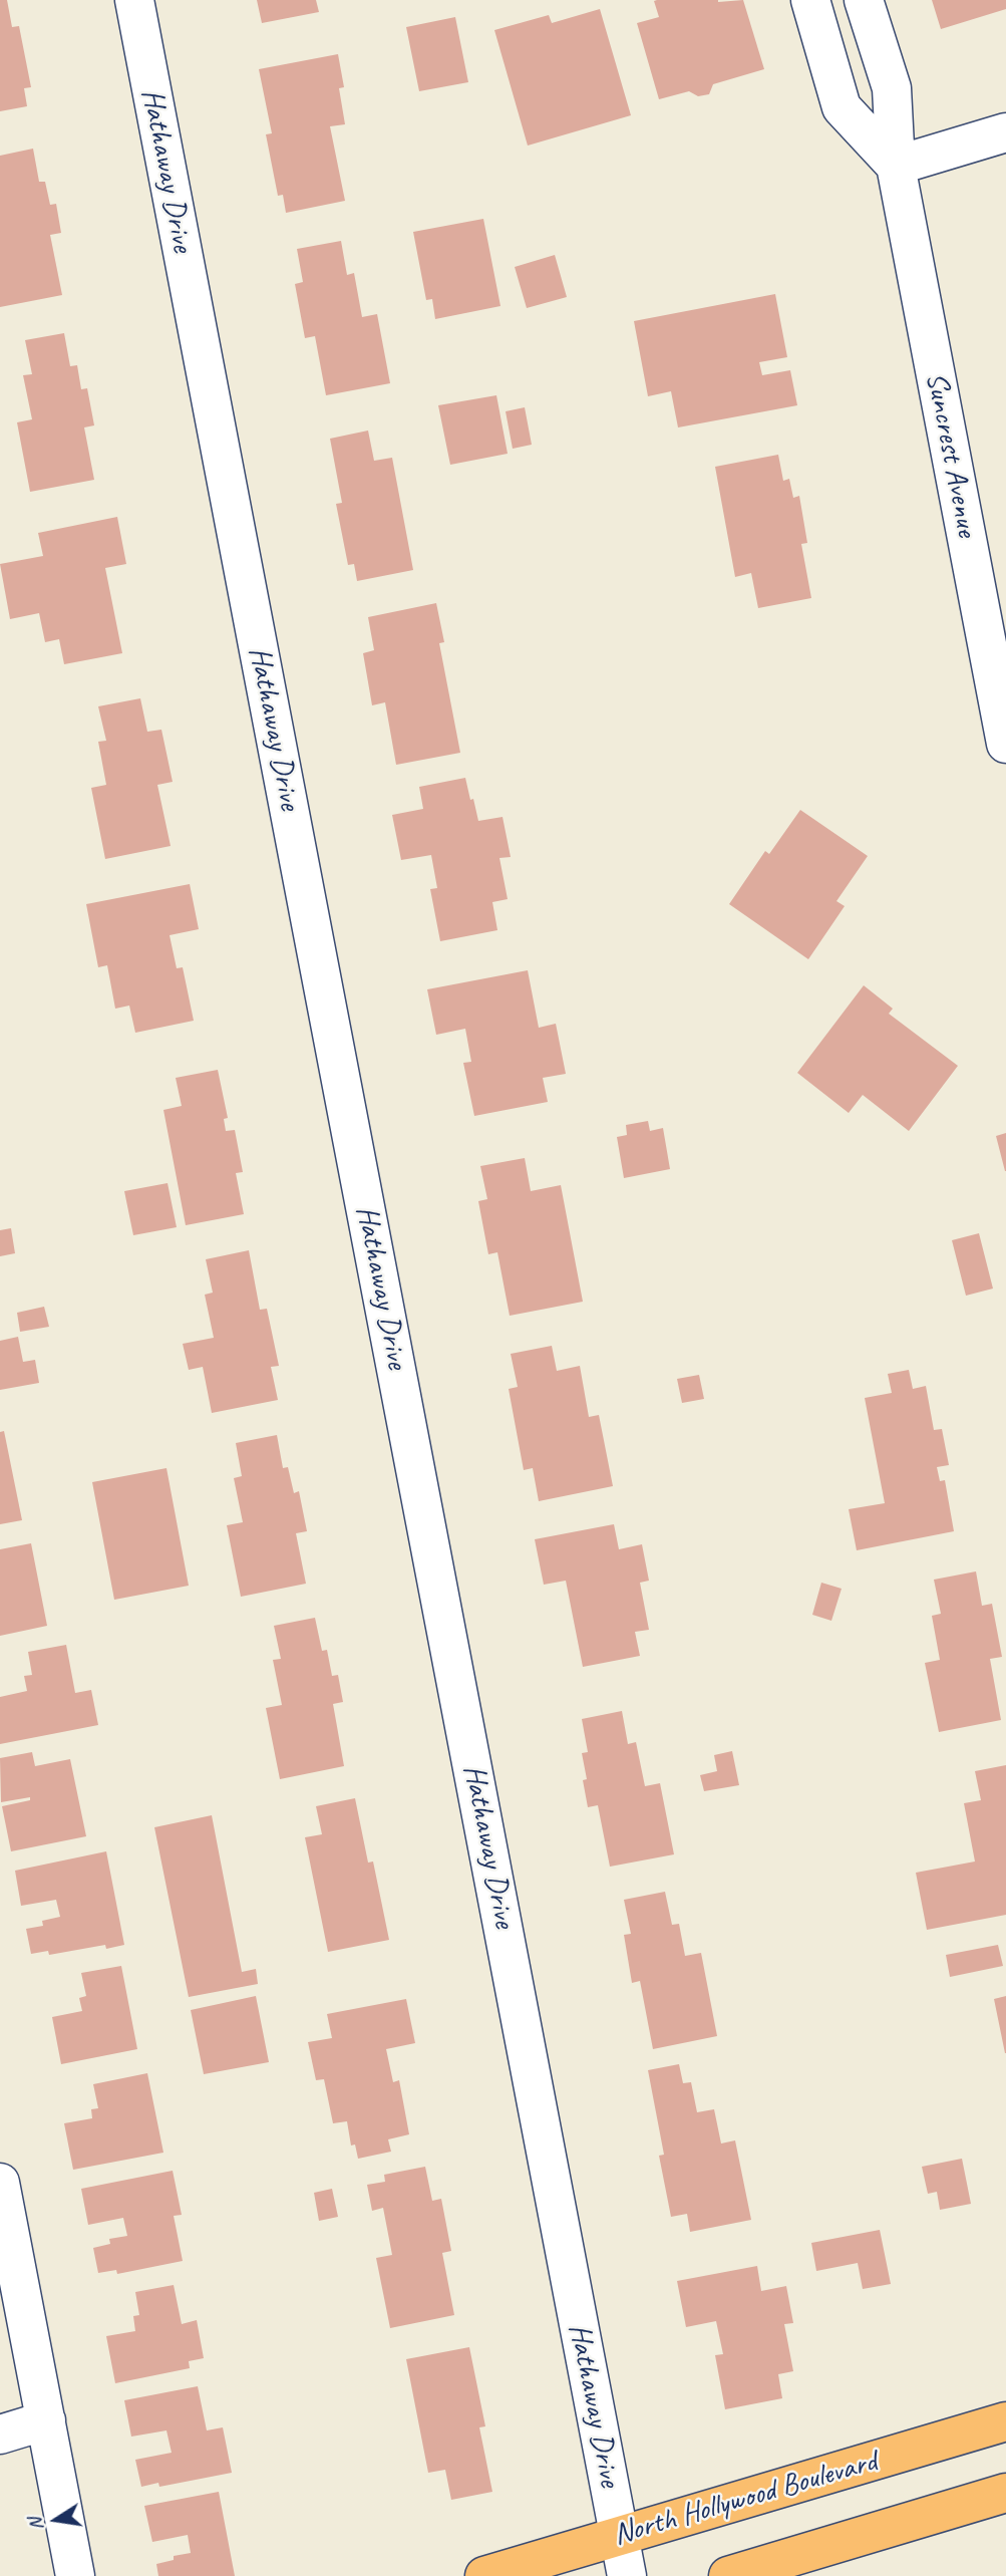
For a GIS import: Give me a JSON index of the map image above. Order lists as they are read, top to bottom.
{
  "streets": {
    "main road": ["North Hollywood Boulevard"],
    "street": ["Hathaway Drive", "Suncrest Avenue"]
  },
  "crossings": [
    ["Hathaway Drive", "North Hollywood Boulevard"]
  ],
  "north": "left"
}
